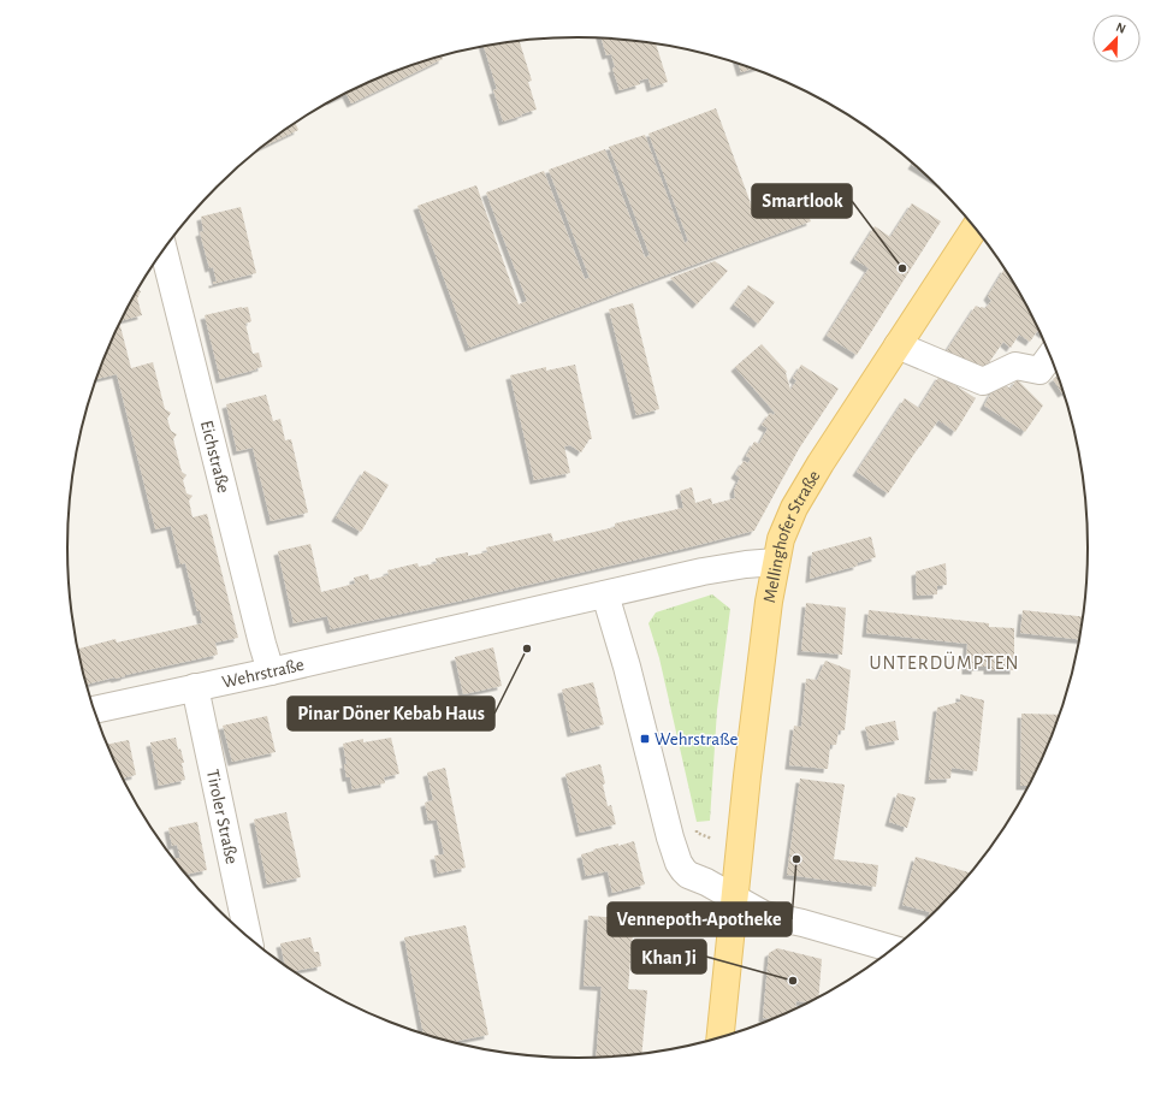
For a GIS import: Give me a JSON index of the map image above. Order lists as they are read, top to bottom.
{
  "streets": {
    "main road": ["Mellinghofer Straße"],
    "street": ["Eichstraße", "Wehrstraße", "Tiroler Straße"]
  },
  "crossings": [
    ["Eichstraße", "Wehrstraße"],
    ["Mellinghofer Straße", "Wehrstraße"],
    ["Wehrstraße", "Tiroler Straße"]
  ],
  "districts": ["UNTERDÜMPTEN"],
  "places": {
    "other": [
      "Smartlook",
      "Pinar Döner Kebab Haus",
      "Vennepoth-Apotheke",
      "Khan Ji"
    ],
    "transit": ["Wehrstraße"]
  },
  "north": "top right"
}
